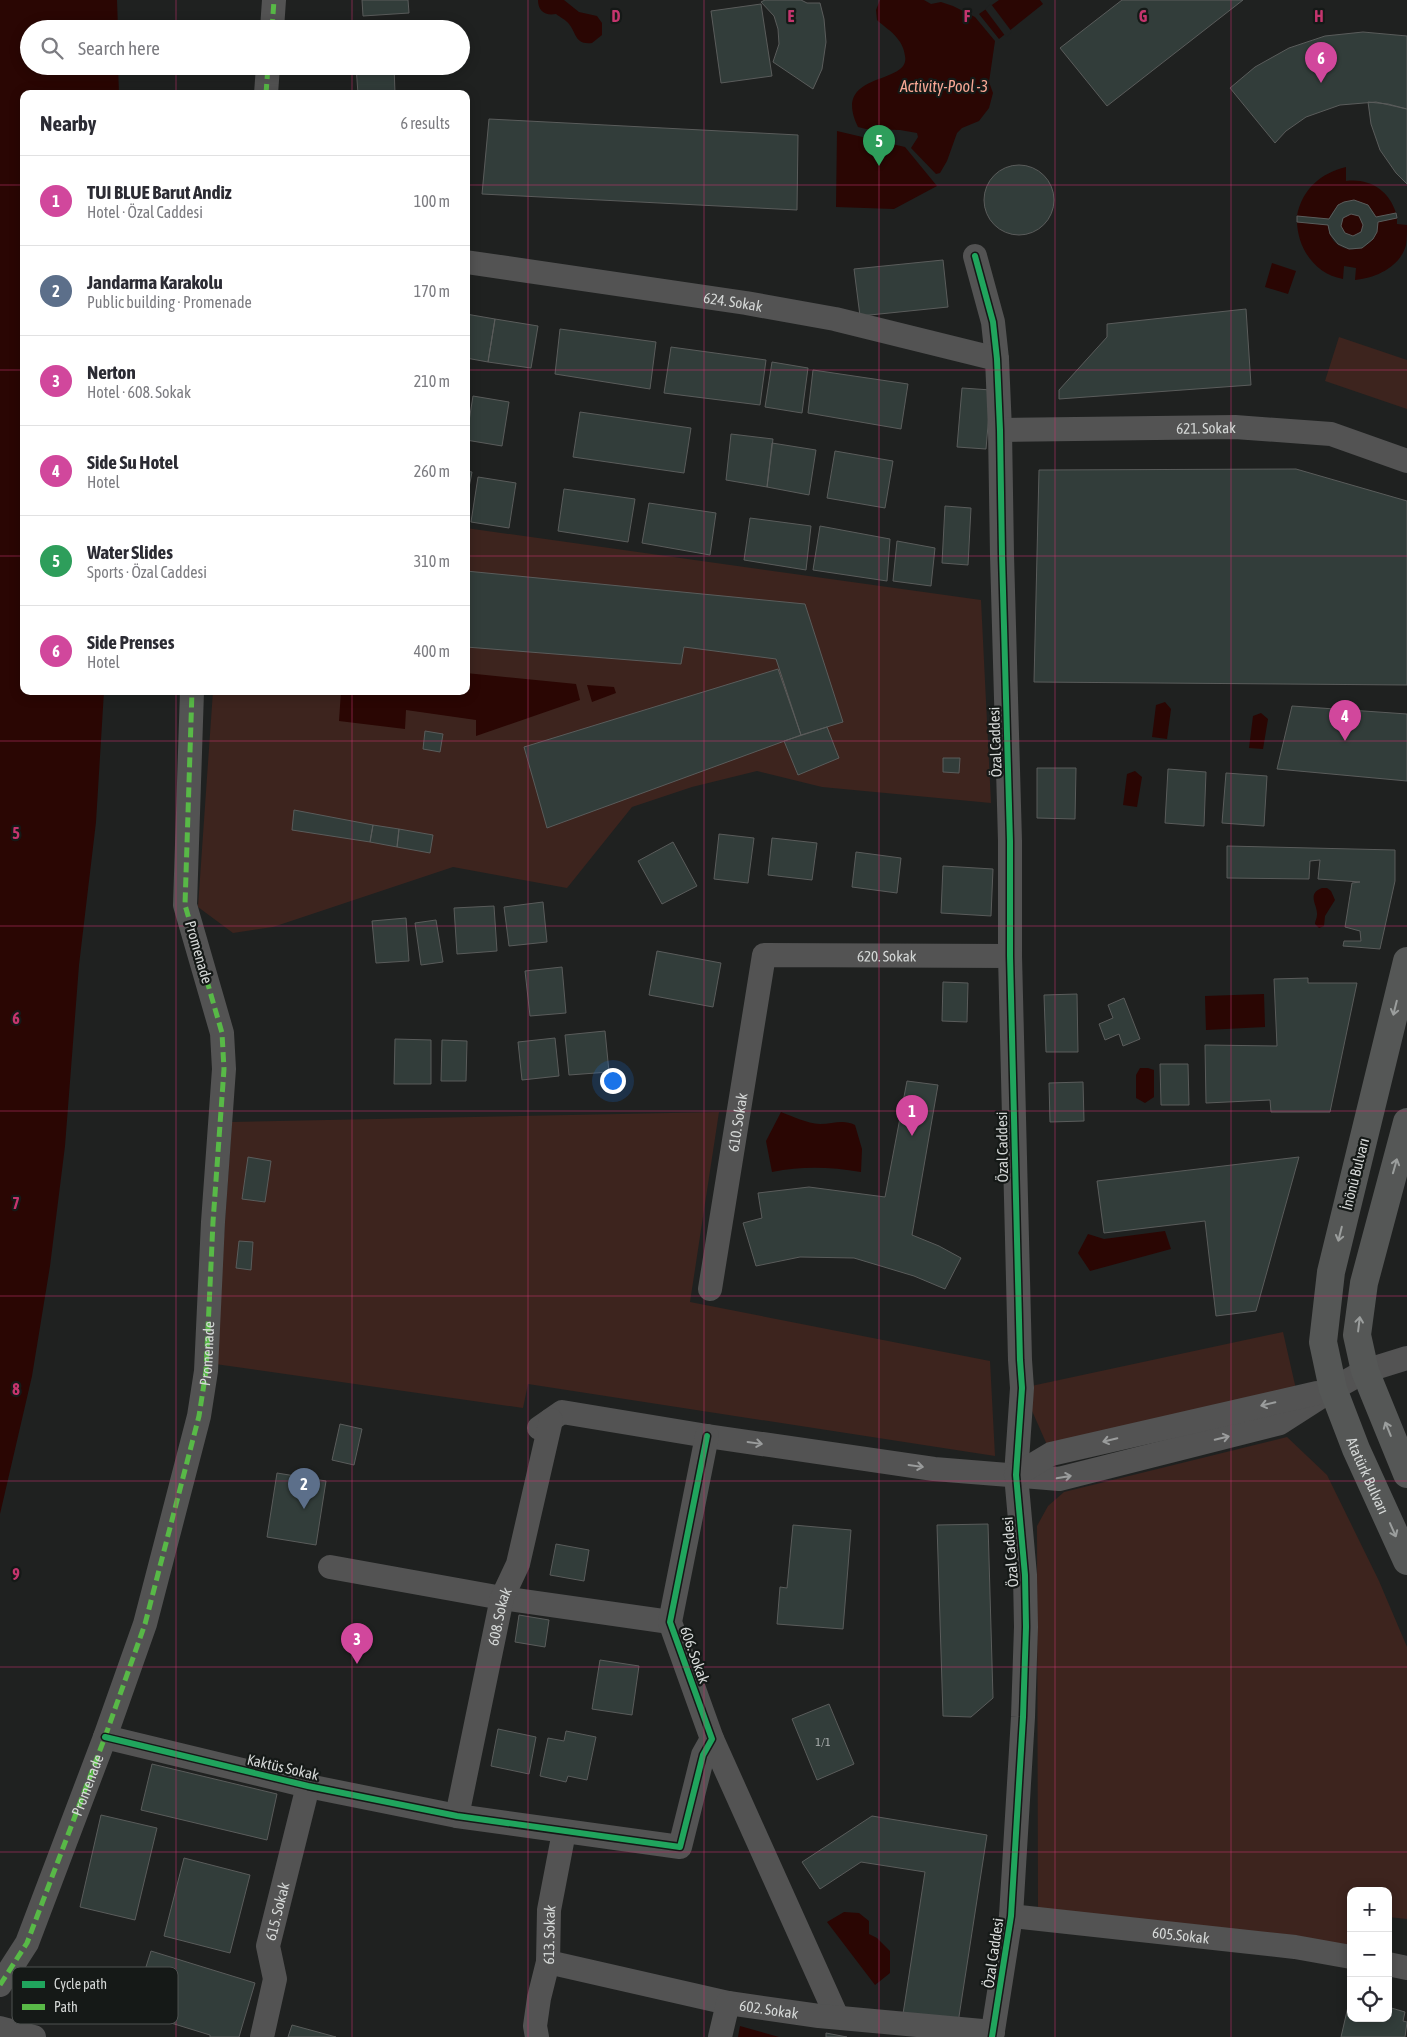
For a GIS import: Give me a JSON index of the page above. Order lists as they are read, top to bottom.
{
  "streets": {
    "main road": ["İnönü Bulvarı", "Atatürk Bulvarı"],
    "street": [
      "624. Sokak",
      "621. Sokak",
      "Özal Caddesi",
      "Promenade",
      "620. Sokak",
      "610. Sokak",
      "608. Sokak",
      "606. Sokak",
      "Kaktüs Sokak",
      "615. Sokak",
      "613. Sokak",
      "605.Sokak",
      "602. Sokak"
    ]
  },
  "crossings": [
    ["624. Sokak", "Özal Caddesi"],
    ["621. Sokak", "Özal Caddesi"],
    ["Özal Caddesi", "620. Sokak"],
    ["Özal Caddesi", "605.Sokak"],
    ["Özal Caddesi", "602. Sokak"],
    ["Promenade", "Kaktüs Sokak"],
    ["620. Sokak", "610. Sokak"],
    ["İnönü Bulvarı", "Atatürk Bulvarı"],
    ["608. Sokak", "606. Sokak"],
    ["608. Sokak", "Kaktüs Sokak"],
    ["606. Sokak", "Kaktüs Sokak"],
    ["606. Sokak", "602. Sokak"],
    ["Kaktüs Sokak", "615. Sokak"],
    ["Kaktüs Sokak", "613. Sokak"],
    ["613. Sokak", "602. Sokak"]
  ],
  "water": ["Activity-Pool -3"],
  "house_numbers": ["1/1"],
  "legend": ["Cycle path", "Path"],
  "page": {
    "search": "Search here",
    "pins": [
      "6",
      "5",
      "4",
      "1",
      "2",
      "3"
    ],
    "heading": ["Nearby", "6 results"],
    "list": [
      {
        "mark": "1",
        "name": "TUI BLUE Barut Andiz",
        "note": "Hotel · Özal Caddesi",
        "value": "100 m"
      },
      {
        "mark": "2",
        "name": "Jandarma Karakolu",
        "note": "Public building · Promenade",
        "value": "170 m"
      },
      {
        "mark": "3",
        "name": "Nerton",
        "note": "Hotel · 608. Sokak",
        "value": "210 m"
      },
      {
        "mark": "4",
        "name": "Side Su Hotel",
        "note": "Hotel",
        "value": "260 m"
      },
      {
        "mark": "5",
        "name": "Water Slides",
        "note": "Sports · Özal Caddesi",
        "value": "310 m"
      },
      {
        "mark": "6",
        "name": "Side Prenses",
        "note": "Hotel",
        "value": "400 m"
      }
    ],
    "map_buttons": ["+", "−"]
  },
  "grid": {
    "columns": [
      "D",
      "E",
      "F",
      "G",
      "H"
    ],
    "rows": [
      "5",
      "6",
      "7",
      "8",
      "9"
    ]
  }
}
